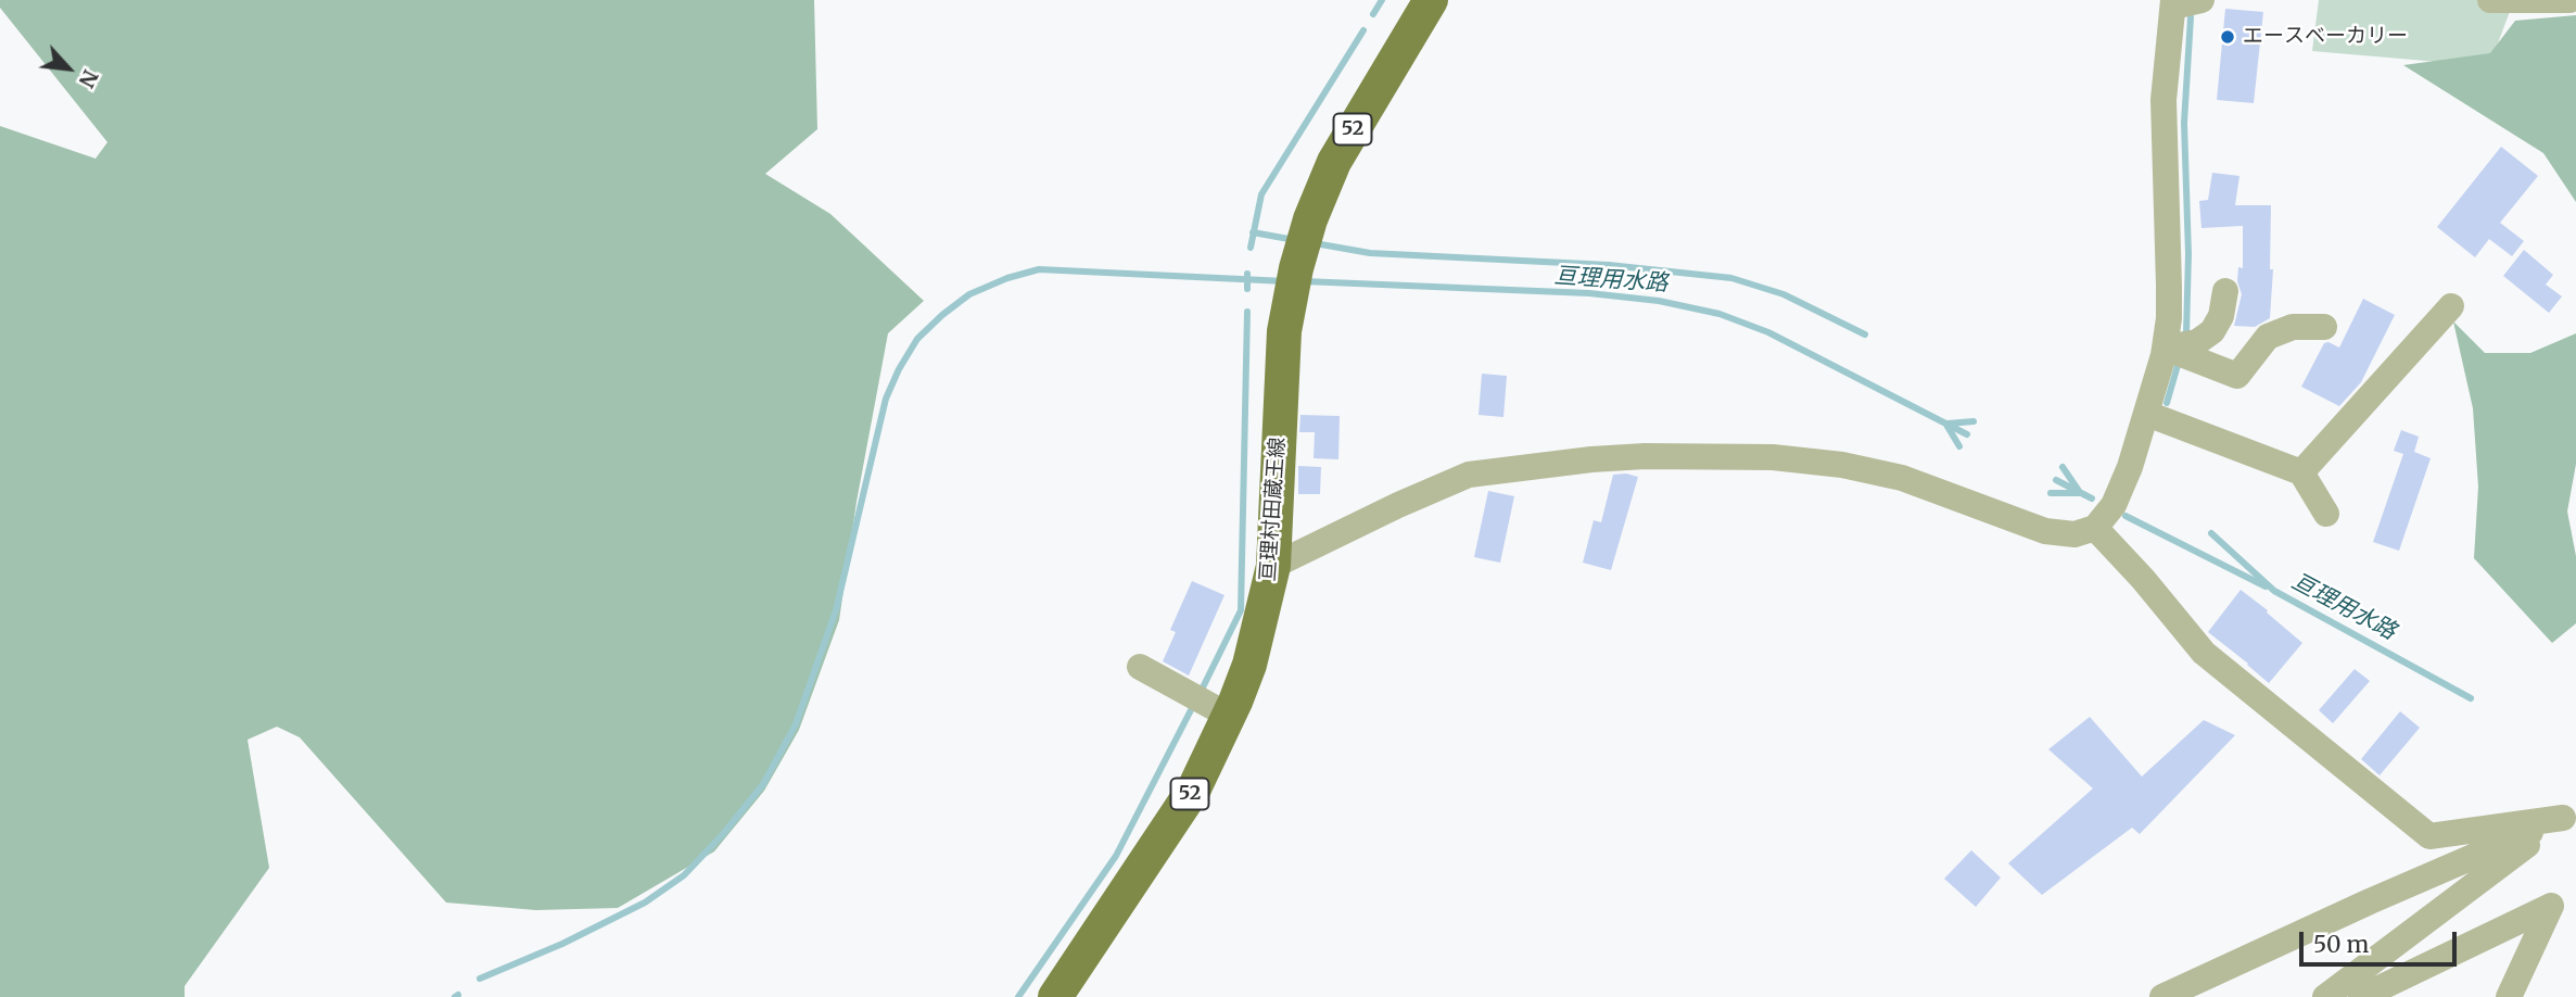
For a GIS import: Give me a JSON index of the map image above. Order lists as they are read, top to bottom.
{
  "streets": {
    "main road": ["52", "亘理村田蔵王線"]
  },
  "water": ["亘理用水路"],
  "places": ["エースベーカリー"],
  "scale_bar": "50 m",
  "north": "bottom right"
}
